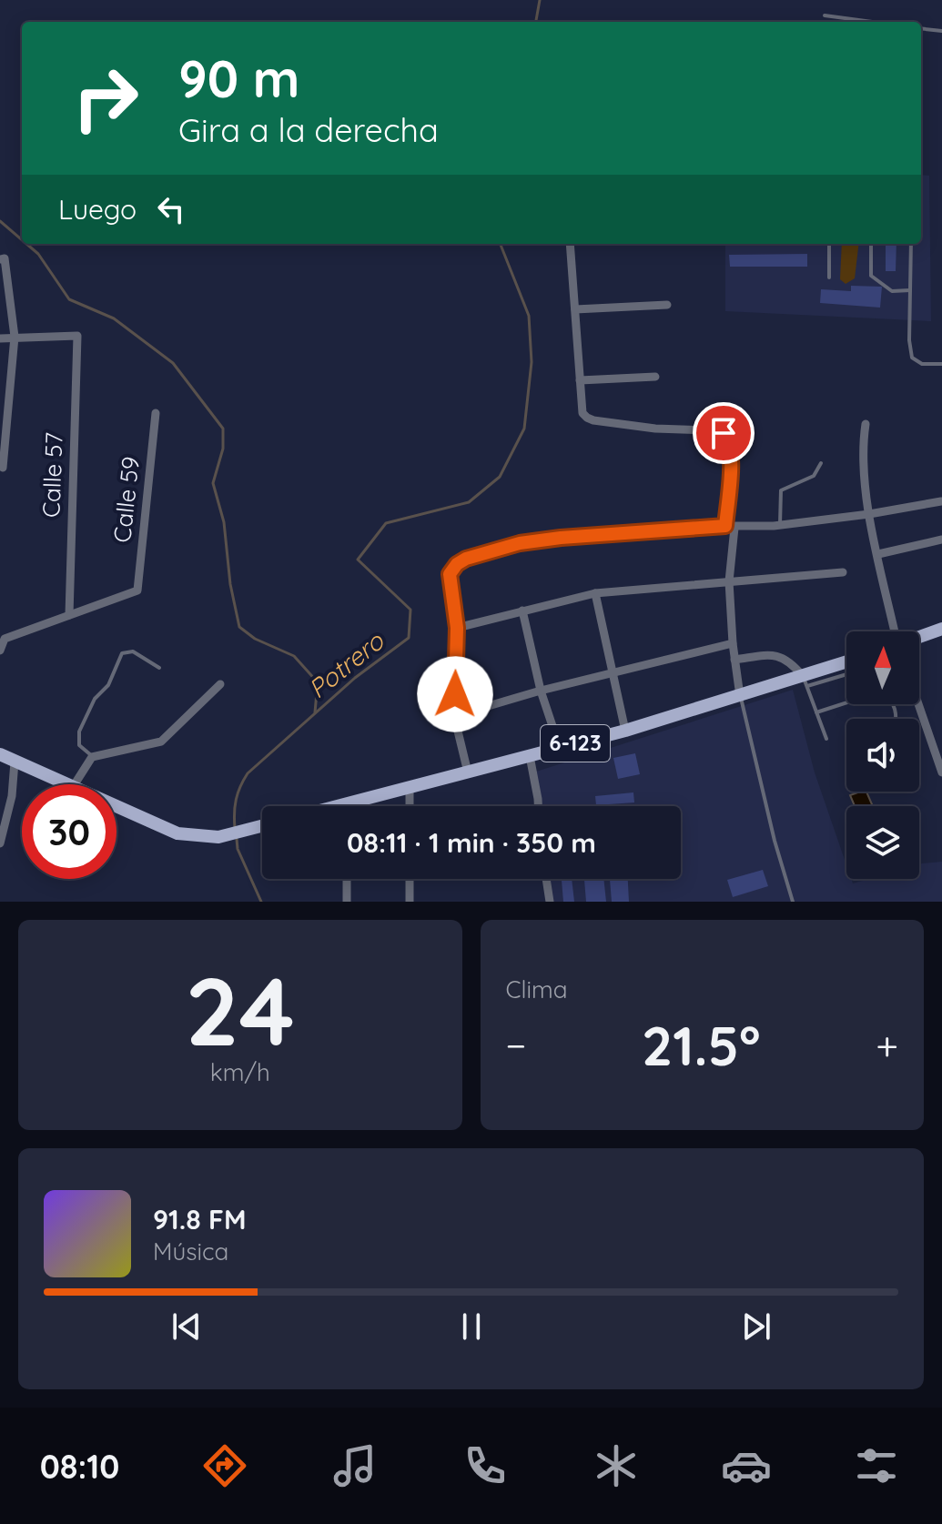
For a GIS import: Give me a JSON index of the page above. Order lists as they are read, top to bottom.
{
  "streets": {
    "main road": ["6-123"],
    "street": ["Calle 57", "Calle 59"]
  },
  "crossings": [
    ["Calle 57", "Calle 59"]
  ],
  "water": ["Potrero"],
  "north": "top",
  "page": {
    "turn": ["90 m", "Gira a la derecha"],
    "then": "Luego",
    "limit": "30",
    "trip": "08:11 · 1 min · 350 m",
    "tile": [
      ["24", "km/h"],
      "Clima"
    ],
    "heat": ["−", "21.5°", "+"],
    "song": ["91.8 FM", "Música"],
    "tabs": "08:10"
  }
}
